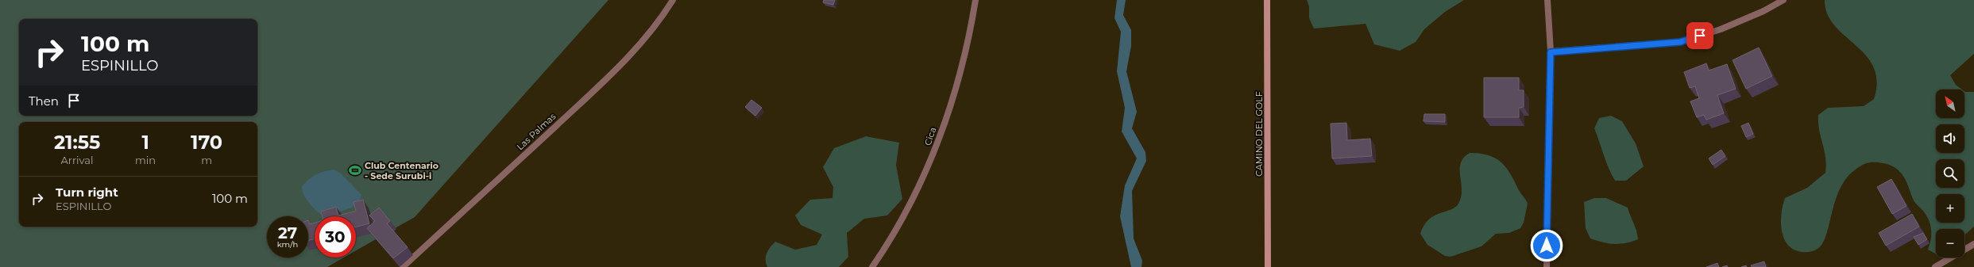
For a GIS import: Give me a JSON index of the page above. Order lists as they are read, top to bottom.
{
  "streets": {
    "street": ["Las Palmas", "CAMINO DEL GOLF", "Cica"]
  },
  "places": {
    "sports": ["Club Centenario - Sede Surubi-i"]
  },
  "north": "top left",
  "page": {
    "turn": ["100 m", "ESPINILLO"],
    "then": "Then",
    "map_buttons": ["+", "−"],
    "eta": [
      "21:55",
      "Arrival",
      "1",
      "min",
      "170",
      "m"
    ],
    "list": [
      {
        "name": "Turn right",
        "note": "ESPINILLO",
        "value": "100 m"
      }
    ],
    "speed": "27 km/h",
    "limit": "30"
  }
}
